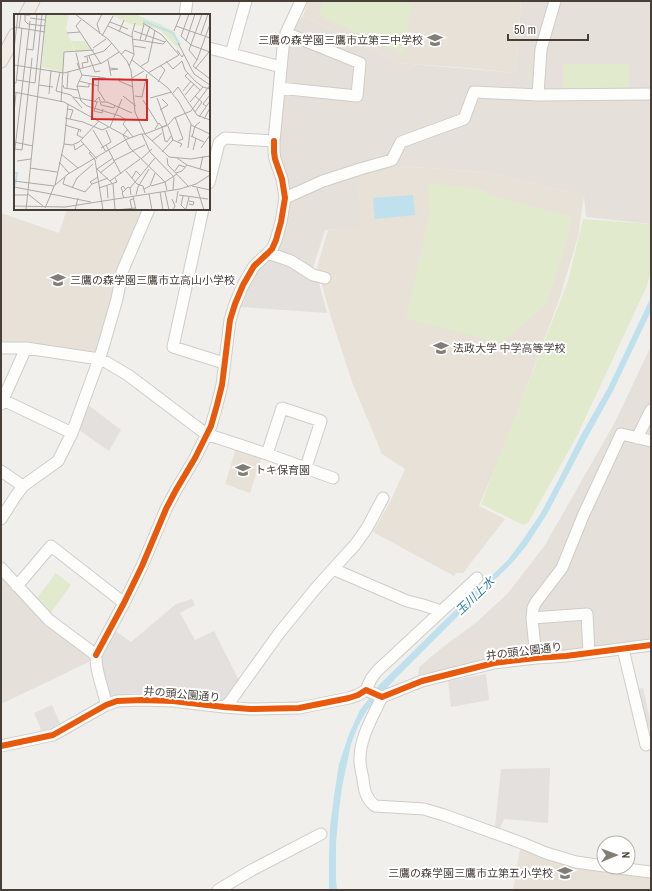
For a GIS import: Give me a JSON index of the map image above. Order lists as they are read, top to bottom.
{
  "streets": {
    "street": ["井の頭公園通り"]
  },
  "water": ["玉川上水"],
  "places": {
    "school or university": [
      "三鷹の森学園三鷹市立第三中学校",
      "三鷹の森学園三鷹市立高山小学校",
      "法政大学 中学高等学校",
      "トキ保育園",
      "三鷹の森学園三鷹市立第五小学校"
    ]
  },
  "scale_bar": "50 m",
  "north": "right"
}
